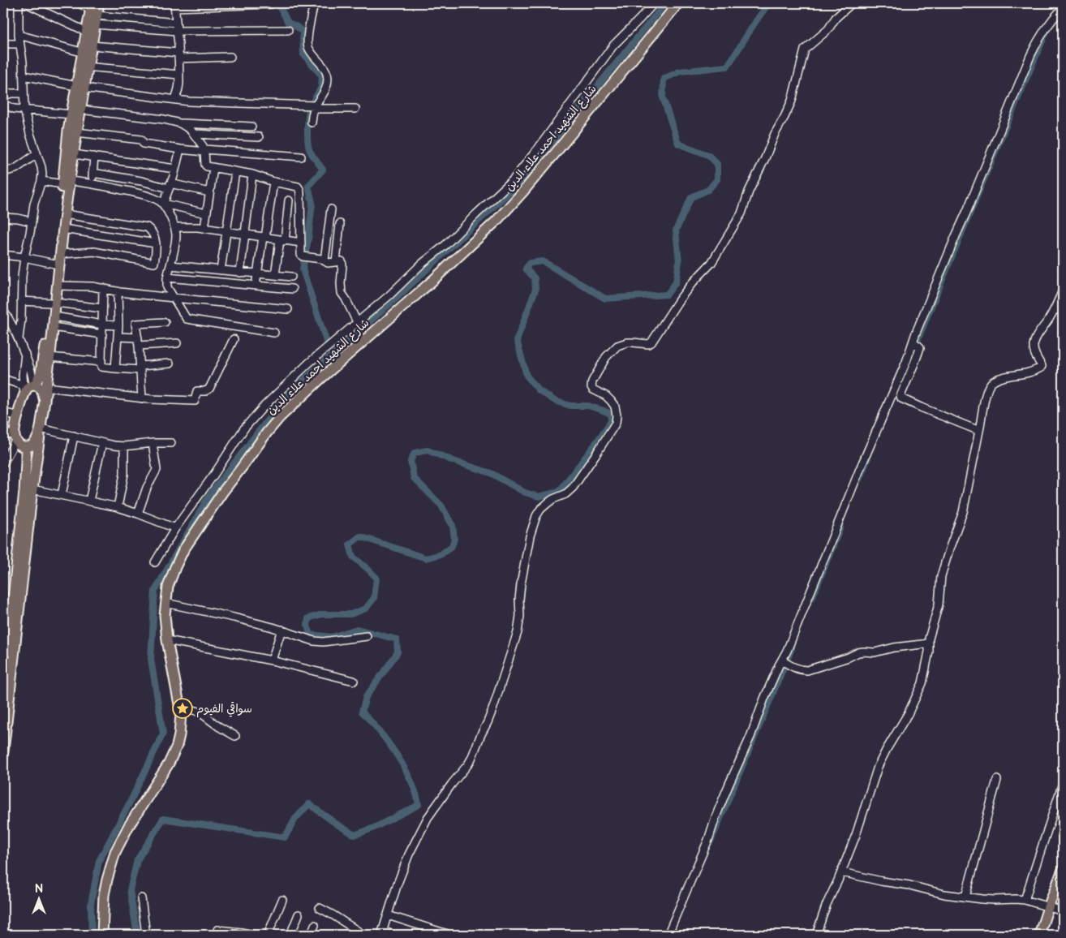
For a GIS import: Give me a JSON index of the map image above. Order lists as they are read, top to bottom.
{
  "streets": {
    "main road": ["شارع الشهيد احمد علاء الدين"]
  },
  "places": {
    "place": ["سواقي الفيوم"]
  },
  "north": "top"
}
